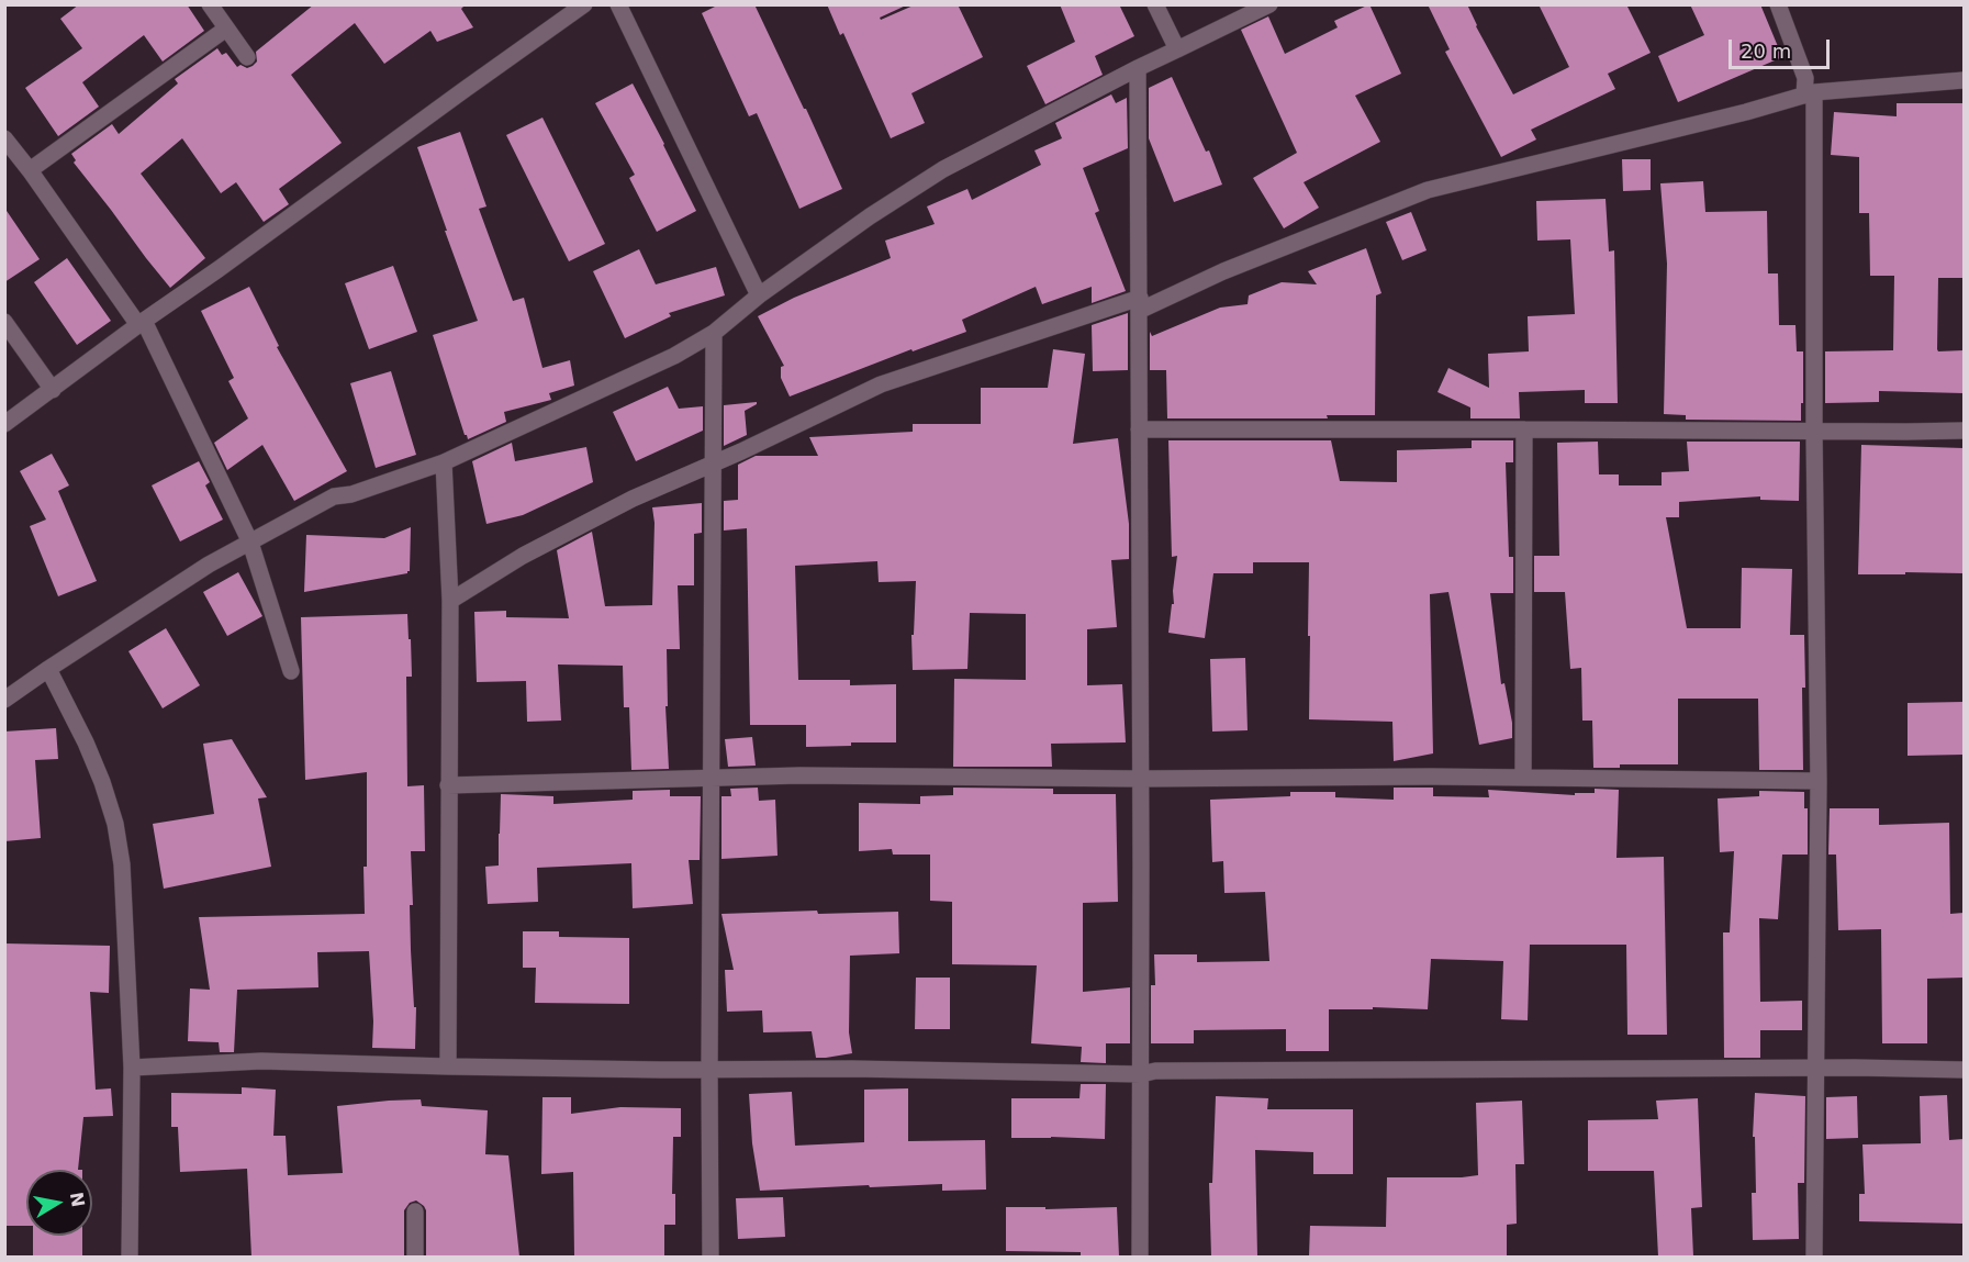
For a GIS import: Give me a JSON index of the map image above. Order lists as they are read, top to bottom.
{
  "scale_bar": "20 m",
  "north": "right"
}
